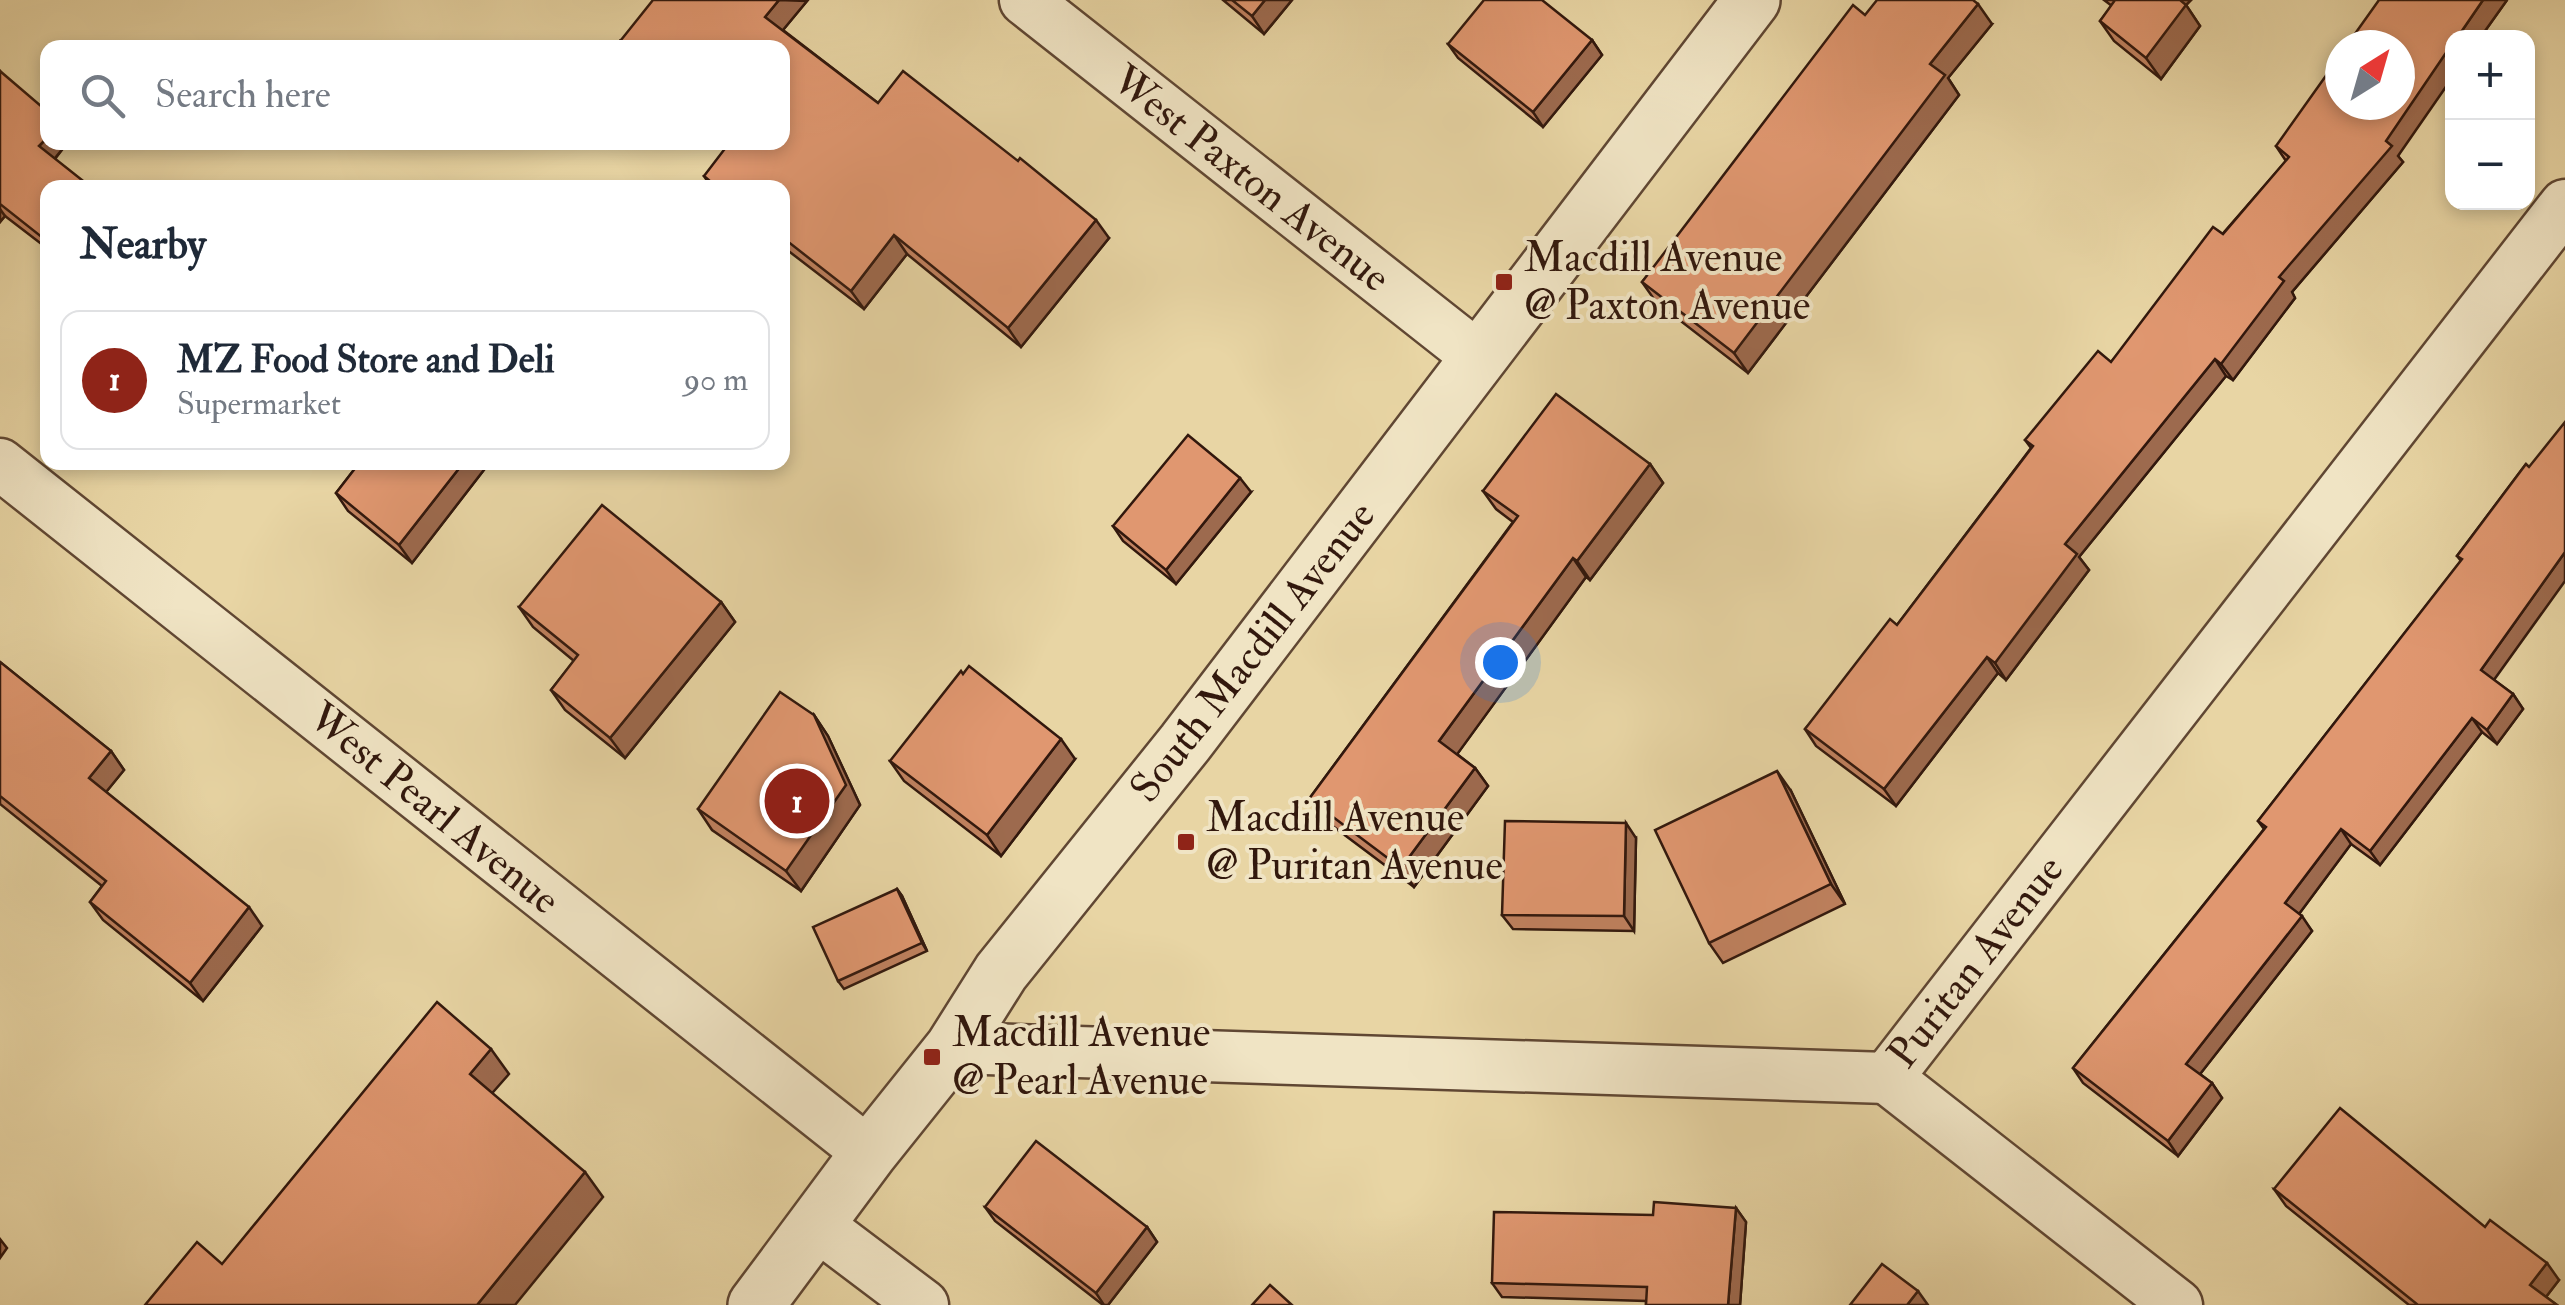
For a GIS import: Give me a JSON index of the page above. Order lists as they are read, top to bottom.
{
  "streets": {
    "street": [
      "West Paxton Avenue",
      "South Macdill Avenue",
      "West Pearl Avenue",
      "Puritan Avenue"
    ]
  },
  "crossings": [
    ["West Paxton Avenue", "South Macdill Avenue"],
    ["South Macdill Avenue", "West Pearl Avenue"],
    ["South Macdill Avenue", "Puritan Avenue"]
  ],
  "places": {
    "transit": ["Macdill Avenue @ Paxton Avenue", "Macdill Avenue @ Puritan Avenue", "Macdill Avenue @ Pearl Avenue"]
  },
  "north": "top right",
  "page": {
    "map_buttons": ["+", "−"],
    "search": "Search here",
    "heading": "Nearby",
    "list": [
      {
        "mark": "1",
        "name": "MZ Food Store and Deli",
        "note": "Supermarket",
        "value": "90 m"
      }
    ],
    "pins": "1"
  }
}
